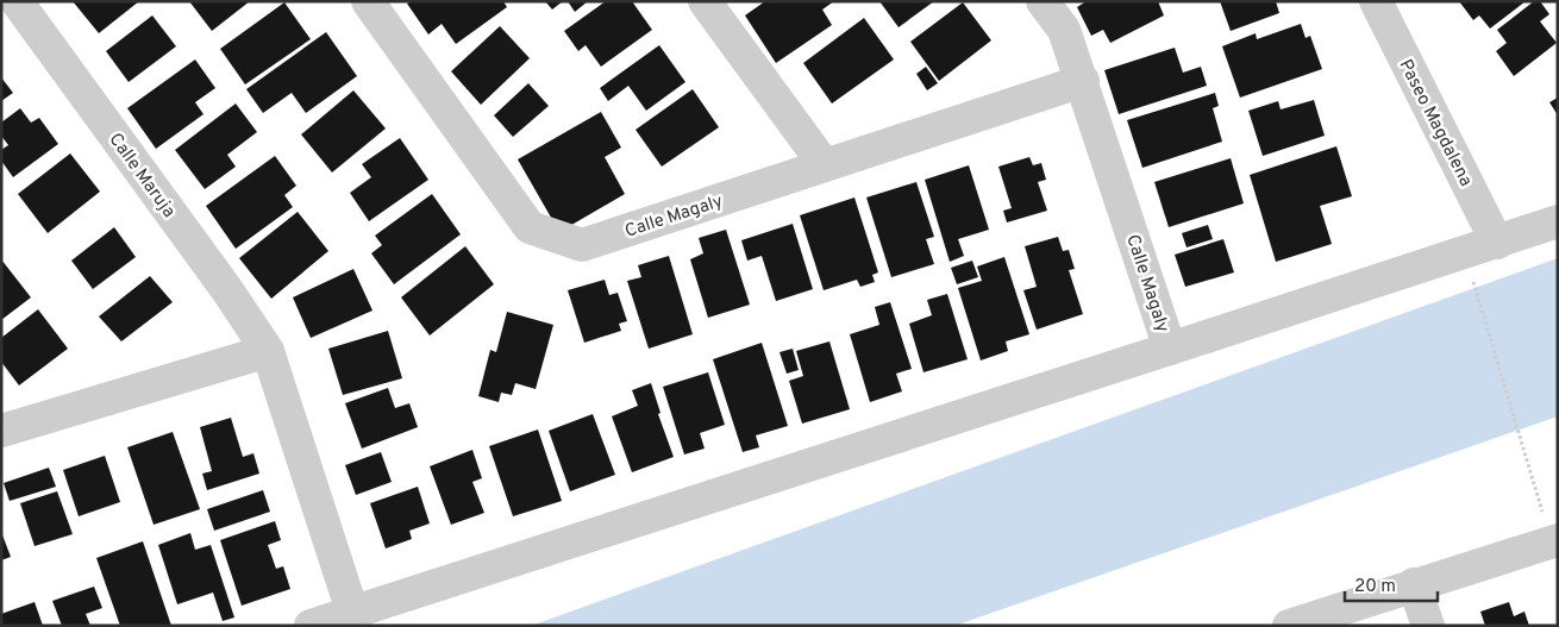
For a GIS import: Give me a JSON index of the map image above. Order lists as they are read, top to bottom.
{
  "streets": {
    "street": ["Paseo Magdalena", "Calle Maruja", "Calle Magaly"]
  },
  "scale_bar": "20 m"
}
